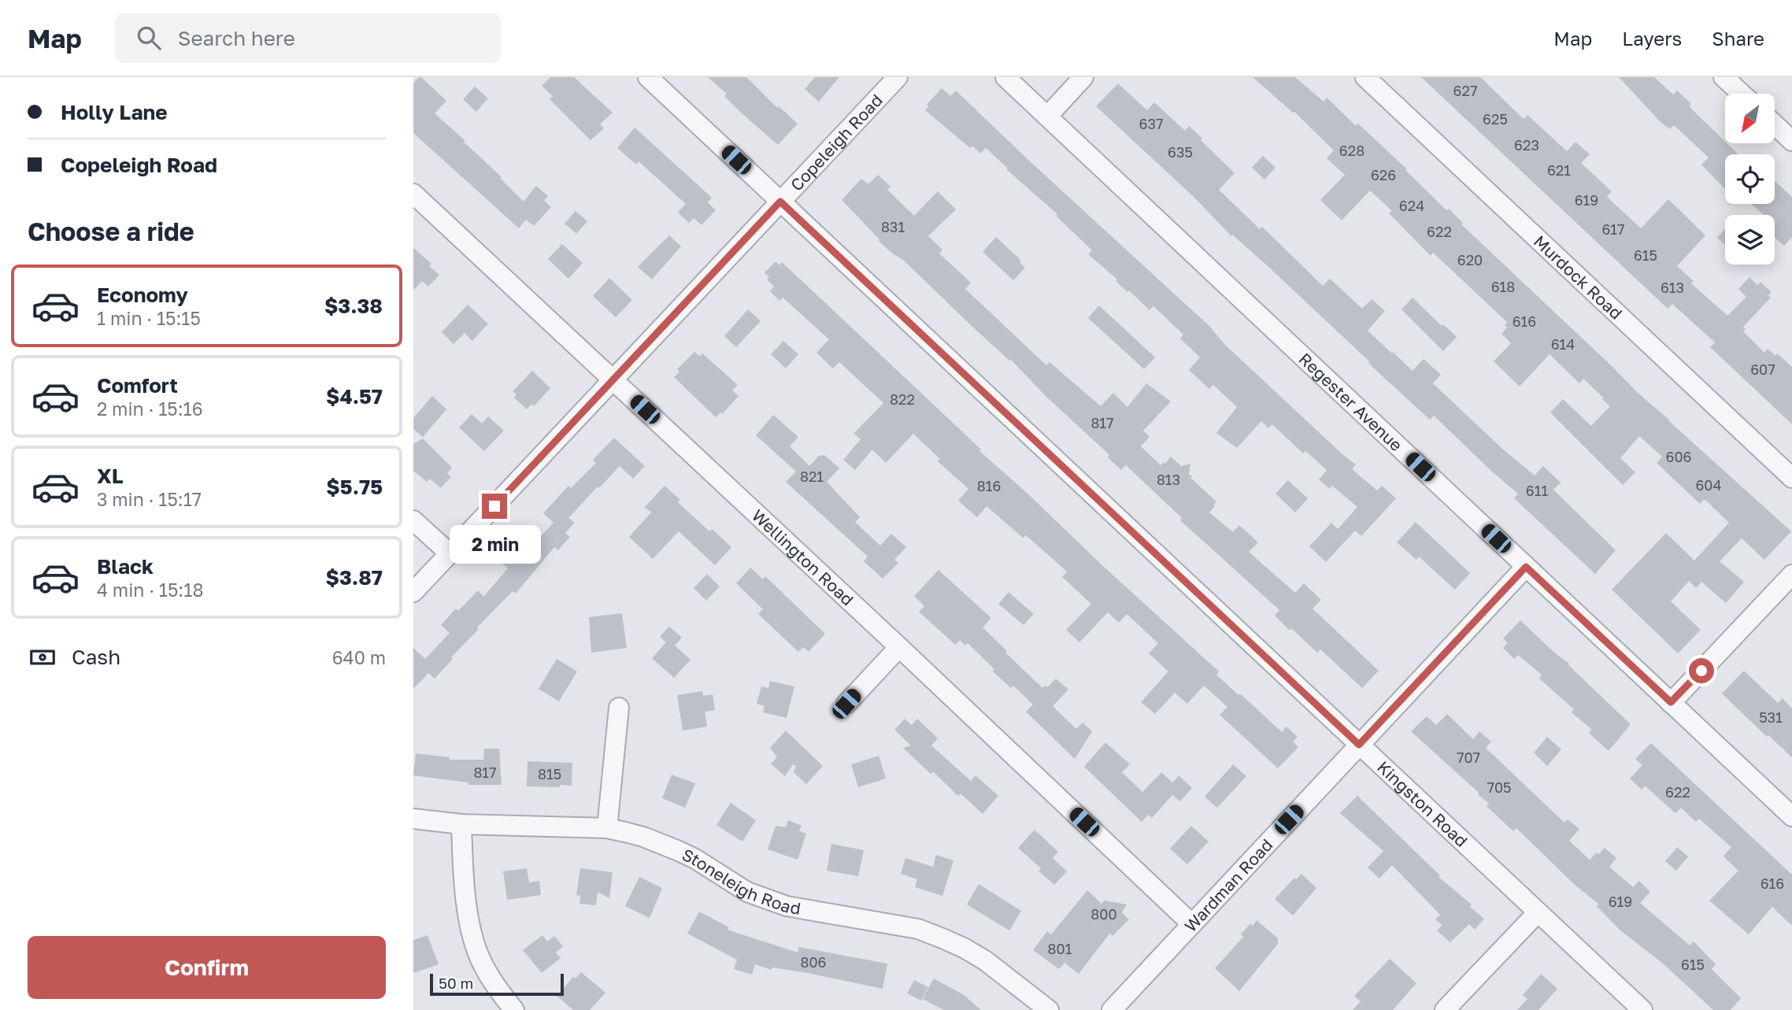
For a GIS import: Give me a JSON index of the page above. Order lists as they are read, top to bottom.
{
  "streets": {
    "street": [
      "Copeleigh Road",
      "Murdock Road",
      "Regester Avenue",
      "Wellington Road",
      "Kingston Road",
      "Stoneleigh Road",
      "Wardman Road"
    ]
  },
  "crossings": [
    ["Copeleigh Road", "Wellington Road"],
    ["Copeleigh Road", "Kingston Road"],
    ["Regester Avenue", "Wardman Road"],
    ["Wellington Road", "Wardman Road"],
    ["Kingston Road", "Wardman Road"]
  ],
  "house_numbers": [
    "627",
    "625",
    "637",
    "623",
    "628",
    "635",
    "621",
    "626",
    "619",
    "624",
    "831",
    "617",
    "622",
    "615",
    "620",
    "618",
    "613",
    "616",
    "614",
    "607",
    "822",
    "817",
    "606",
    "821",
    "813",
    "604",
    "816",
    "611",
    "531",
    "707",
    "817",
    "815",
    "705",
    "622",
    "616",
    "619",
    "800",
    "801",
    "806",
    "615"
  ],
  "scale_bar": "50 m",
  "north": "bottom left",
  "page": {
    "header": "Map",
    "search": "Search here",
    "nav": ["Map", "Layers", "Share"],
    "banner": ["Holly Lane", "Copeleigh Road"],
    "heading": "Choose a ride",
    "list": [
      {
        "name": "Economy",
        "note": "1 min · 15:15",
        "value": "$3.38"
      },
      {
        "name": "Comfort",
        "note": "2 min · 15:16",
        "value": "$4.57"
      },
      {
        "name": "XL",
        "note": "3 min · 15:17",
        "value": "$5.75"
      },
      {
        "name": "Black",
        "note": "4 min · 15:18",
        "value": "$3.87"
      }
    ],
    "bubble": "2 min",
    "pay": ["Cash", "640 m"],
    "buttons": "Confirm",
    "scale": "50 m"
  }
}
